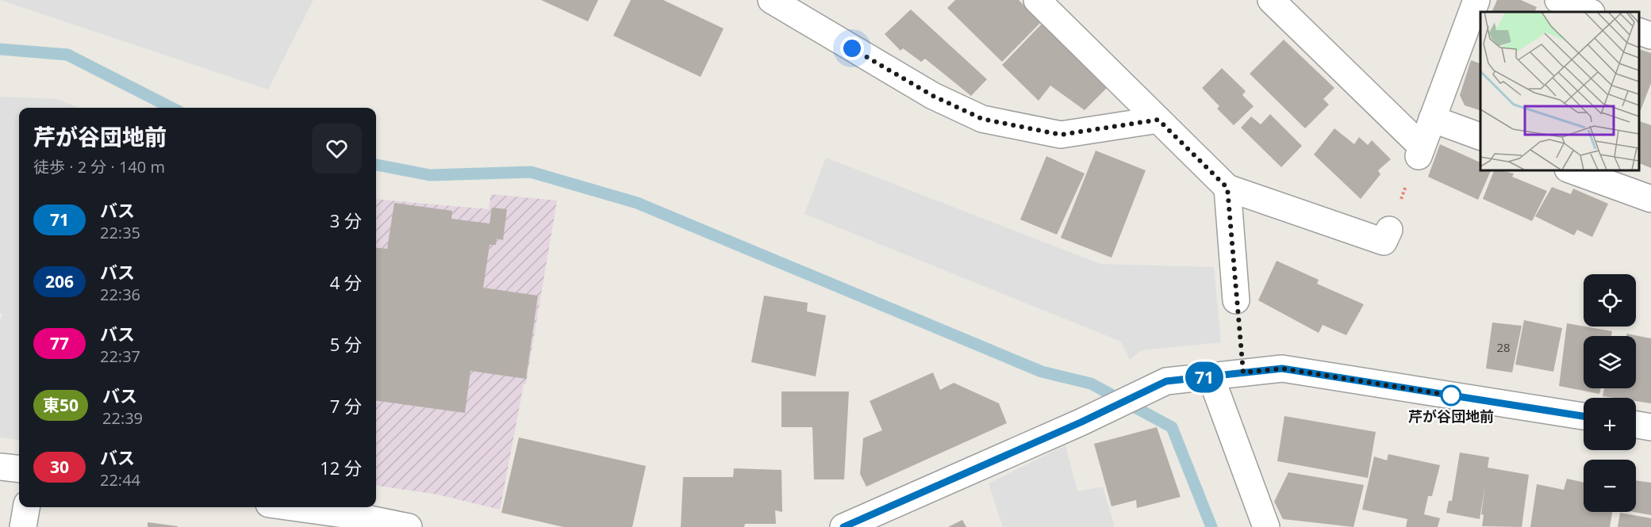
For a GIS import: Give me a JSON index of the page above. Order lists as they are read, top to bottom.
{
  "places": ["芹が谷団地前"],
  "lines": ["bus line 71"],
  "house_numbers": ["28"],
  "page": {
    "on_map": "71",
    "heading": ["芹が谷団地前", "徒歩 · 2 分 · 140 m"],
    "list": [
      {
        "mark": "71",
        "name": "バス",
        "note": "22:35",
        "value": "3 分"
      },
      {
        "mark": "206",
        "name": "バス",
        "note": "22:36",
        "value": "4 分"
      },
      {
        "mark": "77",
        "name": "バス",
        "note": "22:37",
        "value": "5 分"
      },
      {
        "mark": "東50",
        "name": "バス",
        "note": "22:39",
        "value": "7 分"
      },
      {
        "mark": "30",
        "name": "バス",
        "note": "22:44",
        "value": "12 分"
      }
    ],
    "map_buttons": ["+", "−"]
  }
}
